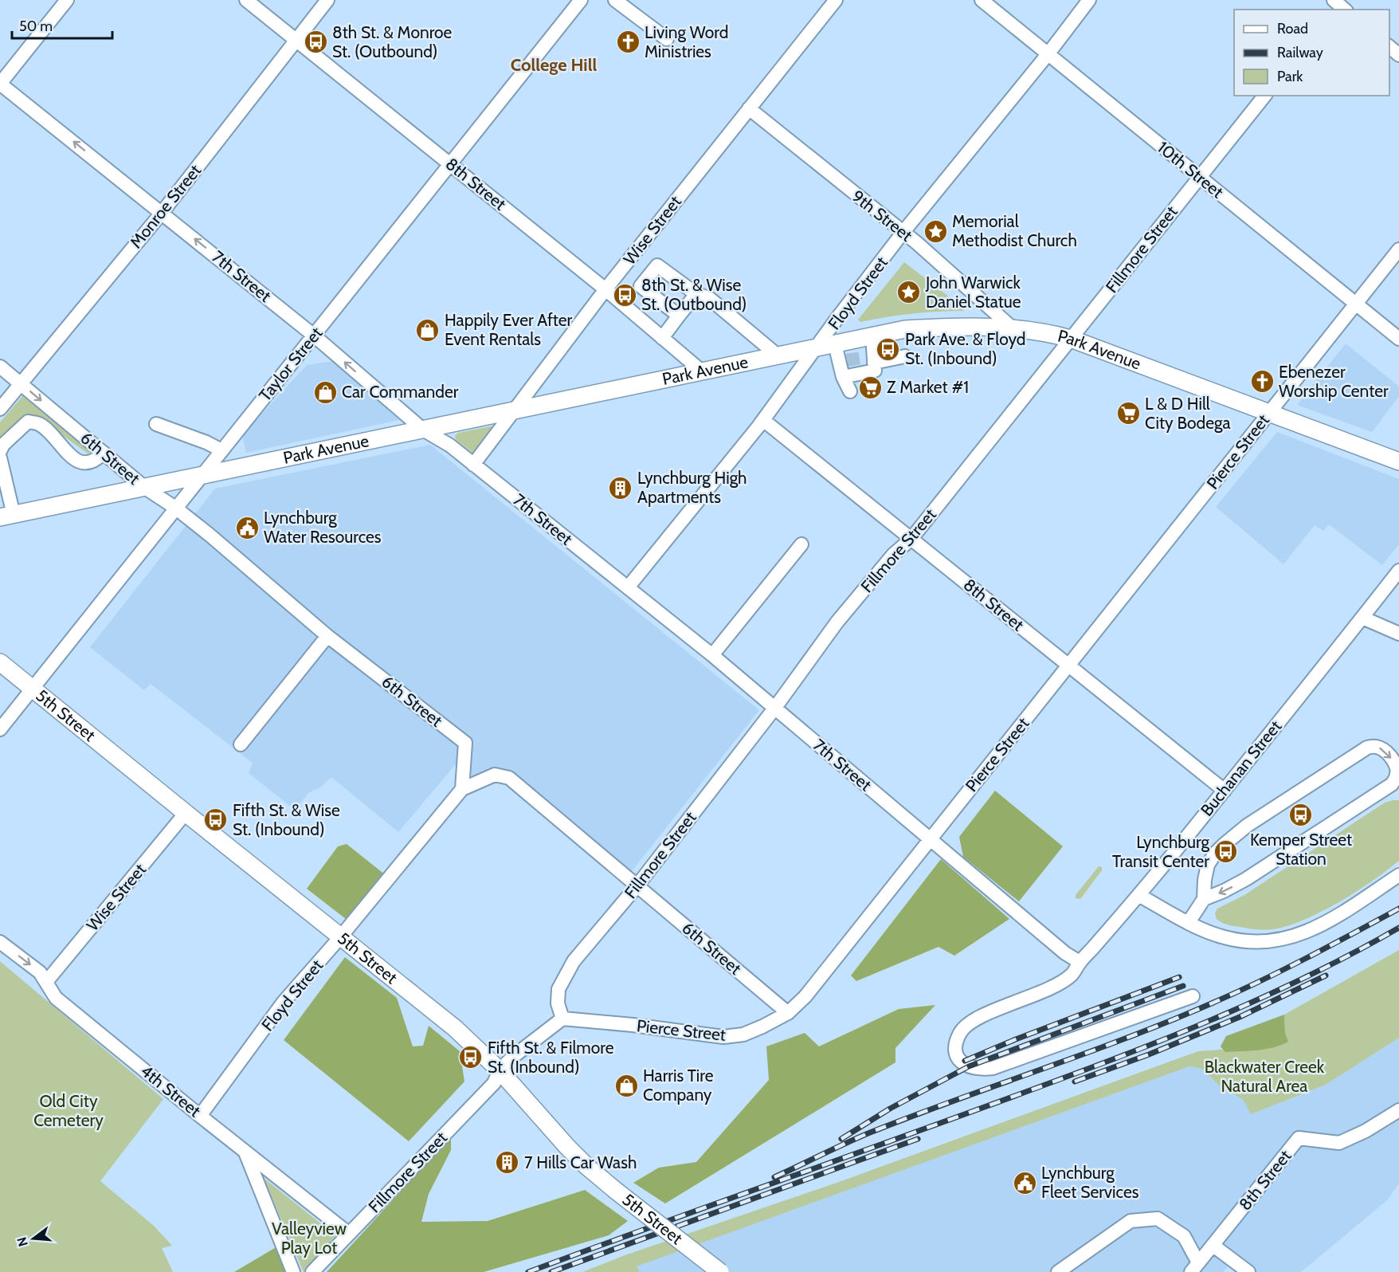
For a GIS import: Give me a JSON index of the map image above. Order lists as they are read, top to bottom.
{
  "streets": {
    "main road": ["Park Avenue", "5th Street"],
    "street": [
      "10th Street",
      "8th Street",
      "Monroe Street",
      "9th Street",
      "Wise Street",
      "Fillmore Street",
      "7th Street",
      "Floyd Street",
      "Taylor Street",
      "Pierce Street",
      "6th Street",
      "Buchanan Street",
      "4th Street"
    ]
  },
  "crossings": [
    ["10th Street", "Fillmore Street"],
    ["10th Street", "Floyd Street"],
    ["10th Street", "Pierce Street"],
    ["8th Street", "Monroe Street"],
    ["8th Street", "Wise Street"],
    ["8th Street", "Fillmore Street"],
    ["8th Street", "Floyd Street"],
    ["8th Street", "Park Avenue"],
    ["8th Street", "Taylor Street"],
    ["8th Street", "Pierce Street"],
    ["8th Street", "Buchanan Street"],
    ["Monroe Street", "7th Street"],
    ["Monroe Street", "6th Street"],
    ["9th Street", "Wise Street"],
    ["9th Street", "Floyd Street"],
    ["9th Street", "Park Avenue"],
    ["Wise Street", "7th Street"],
    ["Wise Street", "Park Avenue"],
    ["Wise Street", "5th Street"],
    ["Wise Street", "4th Street"],
    ["Fillmore Street", "7th Street"],
    ["Fillmore Street", "Park Avenue"],
    ["Fillmore Street", "Pierce Street"],
    ["Fillmore Street", "6th Street"],
    ["Fillmore Street", "5th Street"],
    ["Fillmore Street", "4th Street"],
    ["7th Street", "Floyd Street"],
    ["7th Street", "Park Avenue"],
    ["7th Street", "Taylor Street"],
    ["7th Street", "Pierce Street"],
    ["7th Street", "Buchanan Street"],
    ["Floyd Street", "Park Avenue"],
    ["Floyd Street", "6th Street"],
    ["Floyd Street", "5th Street"],
    ["Floyd Street", "4th Street"],
    ["Park Avenue", "Taylor Street"],
    ["Park Avenue", "Pierce Street"],
    ["Park Avenue", "6th Street"],
    ["Taylor Street", "6th Street"],
    ["Taylor Street", "5th Street"],
    ["Pierce Street", "6th Street"]
  ],
  "one_way": ["7th Street"],
  "districts": ["College Hill"],
  "parks": ["Blackwater Creek Natural Area", "Old City Cemetery", "Valleyview Play Lot"],
  "places": {
    "bus stop": [
      "8th St. & Monroe St. (Outbound)",
      "8th St. & Wise St. (Outbound)",
      "Park Ave. & Floyd St. (Inbound)",
      "Kemper Street Station",
      "Fifth St. & Wise St. (Inbound)",
      "Lynchburg Transit Center",
      "Fifth St. & Filmore St. (Inbound)"
    ],
    "church": ["Living Word Ministries", "Ebenezer Worship Center"],
    "place": ["Memorial Methodist Church", "John Warwick Daniel Statue"],
    "shop": ["Happily Ever After Event Rentals", "Car Commander", "Harris Tire Company"],
    "supermarket": ["Z Market #1", "L & D Hill City Bodega"],
    "building": ["Lynchburg High Apartments", "7 Hills Car Wash"],
    "public building": ["Lynchburg Water Resources", "Lynchburg Fleet Services"]
  },
  "legend": ["Road", "Railway", "Park"],
  "scale_bar": "50 m",
  "north": "left"
}
